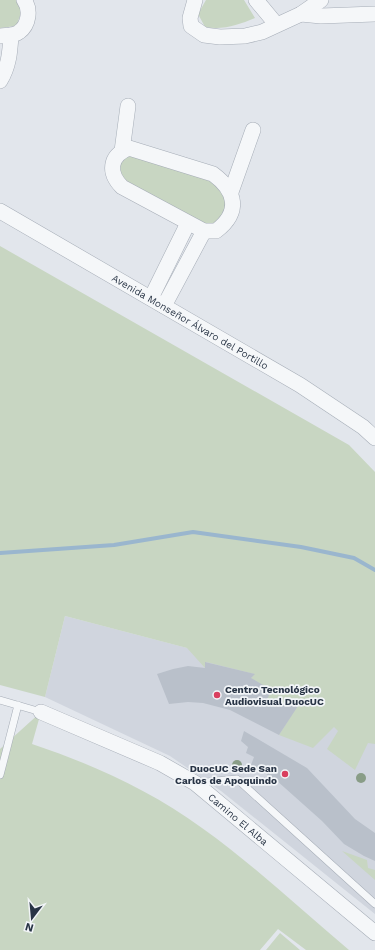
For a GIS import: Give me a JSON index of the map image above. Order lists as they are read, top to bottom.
{
  "streets": {
    "street": ["Avenida Monseñor Álvaro del Portillo", "Camino El Alba"]
  },
  "places": ["Centro Tecnológico Audiovisual DuocUC", "DuocUC Sede San Carlos de Apoquindo"],
  "north": "bottom"
}
